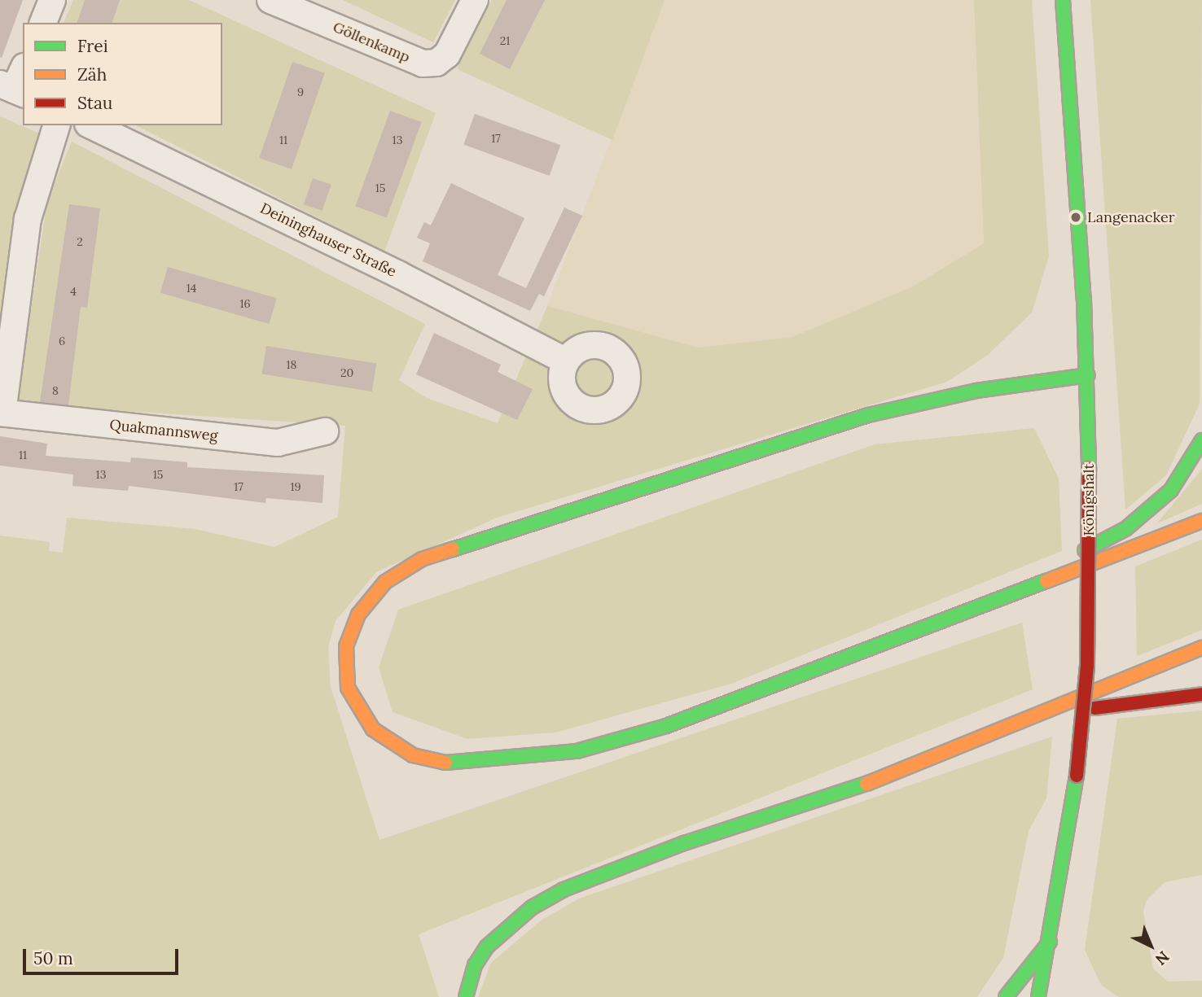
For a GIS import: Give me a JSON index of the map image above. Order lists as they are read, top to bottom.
{
  "streets": {
    "main road": ["Königshalt"],
    "street": ["Göllenkamp", "Deininghauser Straße", "Quakmannsweg"]
  },
  "places": ["Langenacker"],
  "house_numbers": [
    "21",
    "9",
    "17",
    "11",
    "13",
    "15",
    "2",
    "14",
    "4",
    "16",
    "6",
    "18",
    "20",
    "8",
    "11",
    "13",
    "15",
    "17",
    "19"
  ],
  "legend": ["Frei", "Zäh", "Stau"],
  "scale_bar": "50 m",
  "north": "bottom right"
}
